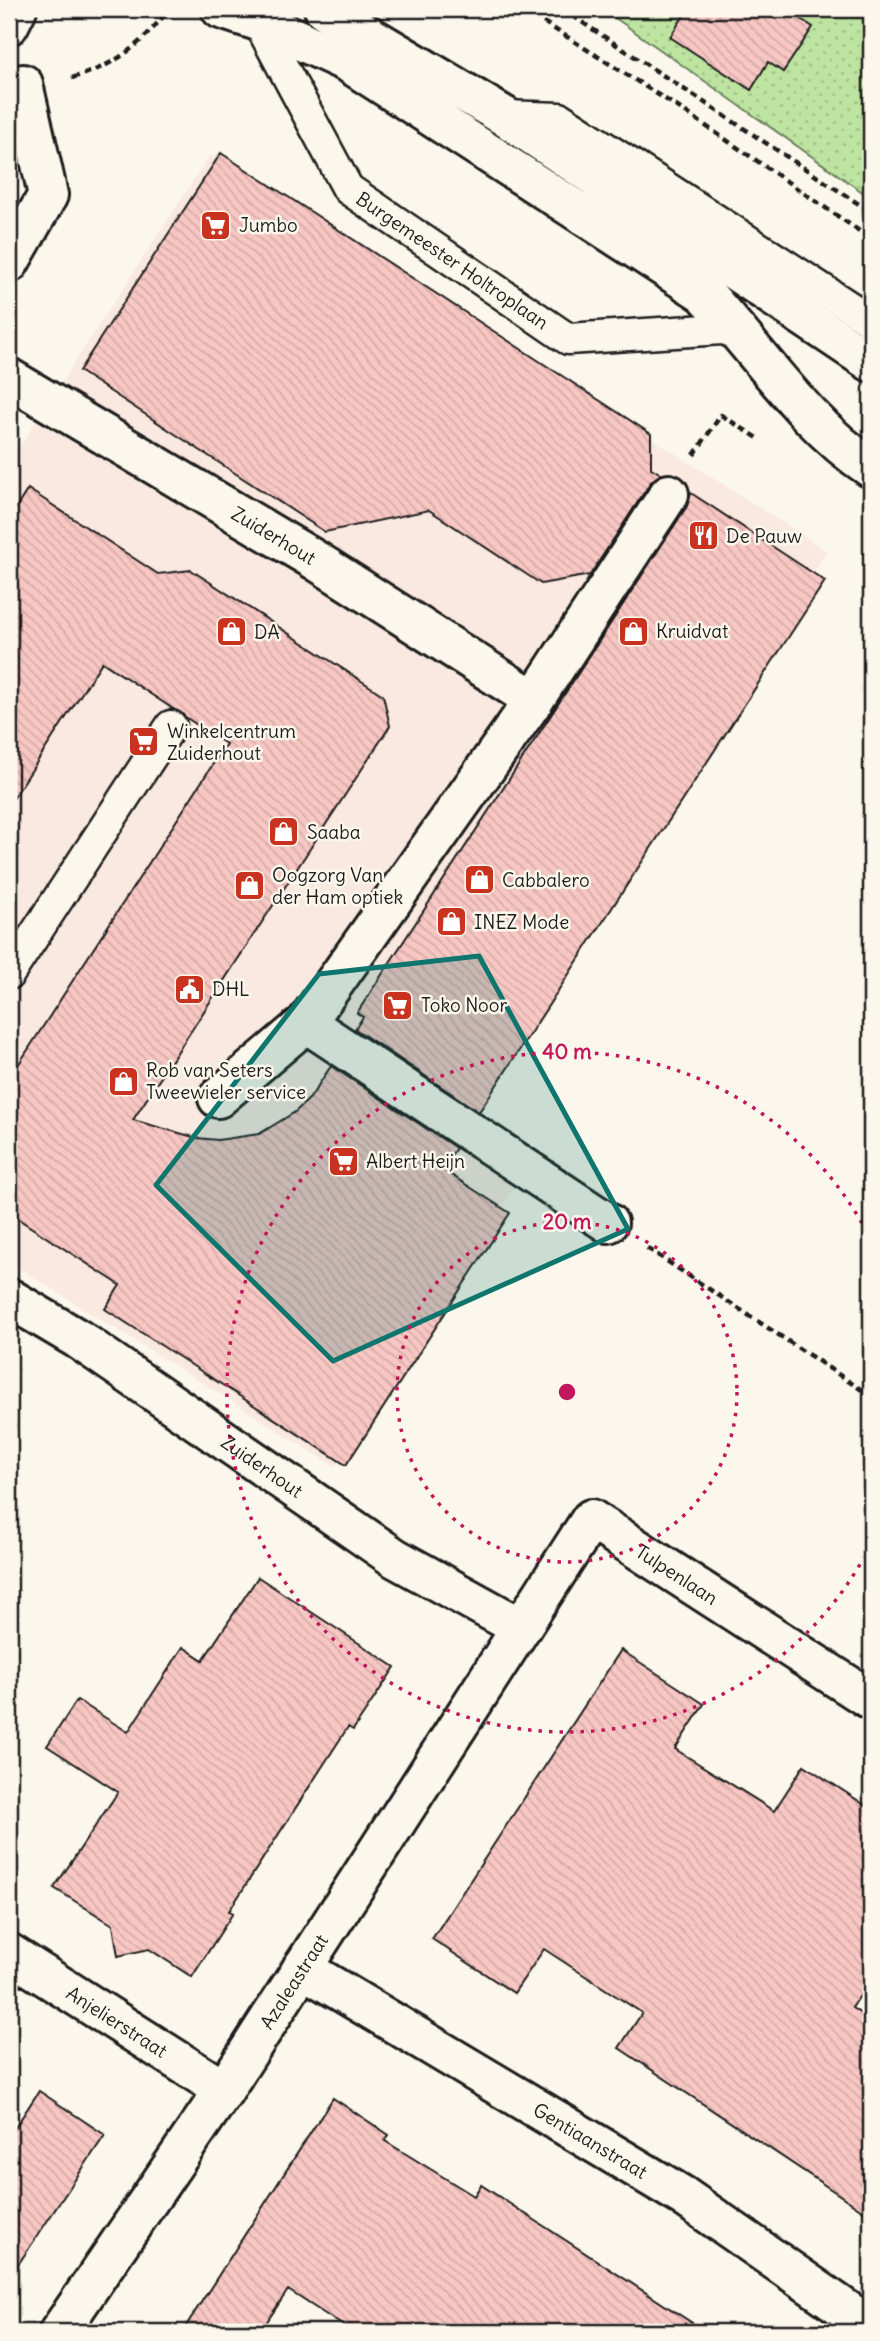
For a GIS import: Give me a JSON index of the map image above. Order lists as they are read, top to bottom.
{
  "streets": {
    "street": [
      "Zuiderhout",
      "Tulpenlaan",
      "Azaleastraat",
      "Anjelierstraat",
      "Gentiaanstraat"
    ],
    "lane": ["Burgemeester Holtroplaan"]
  },
  "crossings": [
    ["Zuiderhout", "Tulpenlaan"],
    ["Zuiderhout", "Azaleastraat"],
    ["Tulpenlaan", "Azaleastraat"],
    ["Azaleastraat", "Anjelierstraat"],
    ["Azaleastraat", "Gentiaanstraat"]
  ],
  "places": {
    "supermarket": [
      "Jumbo",
      "Winkelcentrum Zuiderhout",
      "Toko Noor",
      "Albert Heijn"
    ],
    "restaurant": ["De Pauw"],
    "shop": [
      "Kruidvat",
      "DA",
      "Saaba",
      "Cabbalero",
      "Oogzorg Van der Ham optiek",
      "INEZ Mode",
      "Rob van Seters Tweewieler service"
    ],
    "public building": ["DHL"]
  },
  "rings": ["40 m", "20 m"]
}
